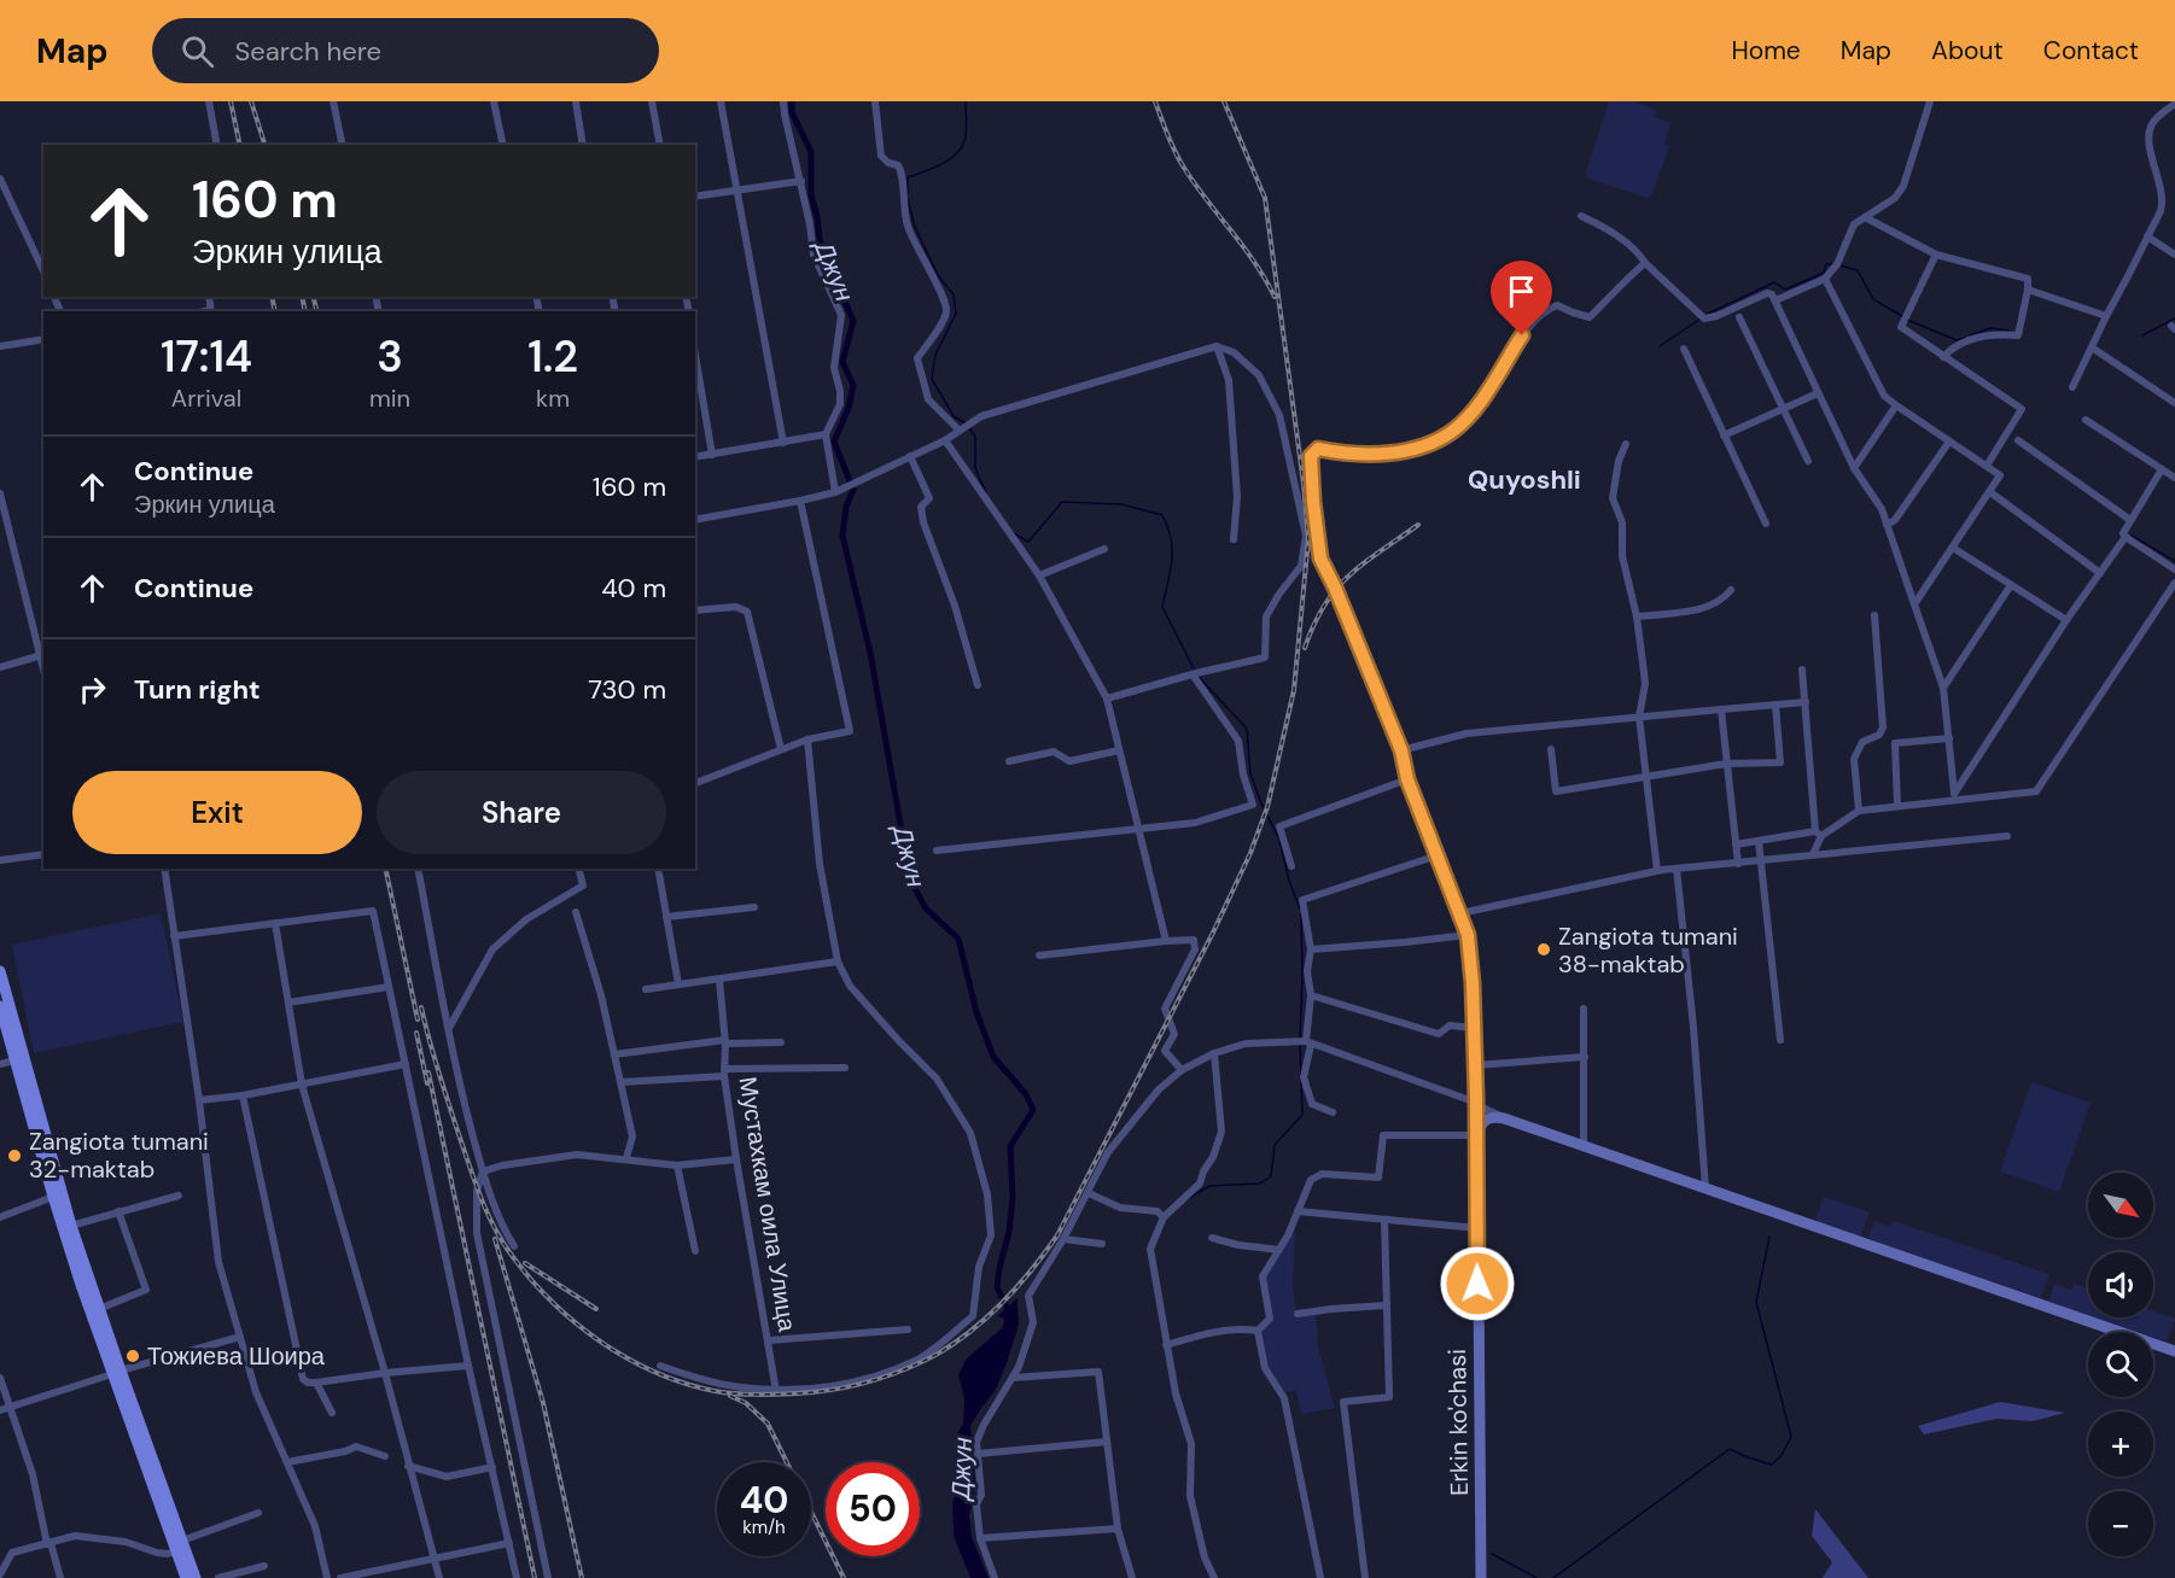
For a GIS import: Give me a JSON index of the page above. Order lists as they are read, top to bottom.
{
  "streets": {
    "main road": ["Erkin ko'chasi"],
    "street": ["Мустахкам оила Улица"]
  },
  "districts": ["Quyoshli"],
  "water": ["Джун"],
  "places": ["Zangiota tumani 38-maktab", "Zangiota tumani 32-maktab", "Тожиева Шоира"],
  "north": "bottom right",
  "page": {
    "header": "Map",
    "search": "Search here",
    "nav": [
      "Home",
      "Map",
      "About",
      "Contact"
    ],
    "turn": ["160 m", "Эркин улица"],
    "eta": [
      "17:14",
      "Arrival",
      "3",
      "min",
      "1.2",
      "km"
    ],
    "list": [
      {
        "name": "Continue",
        "note": "Эркин улица",
        "value": "160 m"
      },
      {
        "name": "Continue",
        "value": "40 m"
      },
      {
        "name": "Turn right",
        "value": "730 m"
      }
    ],
    "buttons": ["Exit", "Share"],
    "map_buttons": ["+", "−"],
    "speed": "40 km/h",
    "limit": "50"
  }
}
